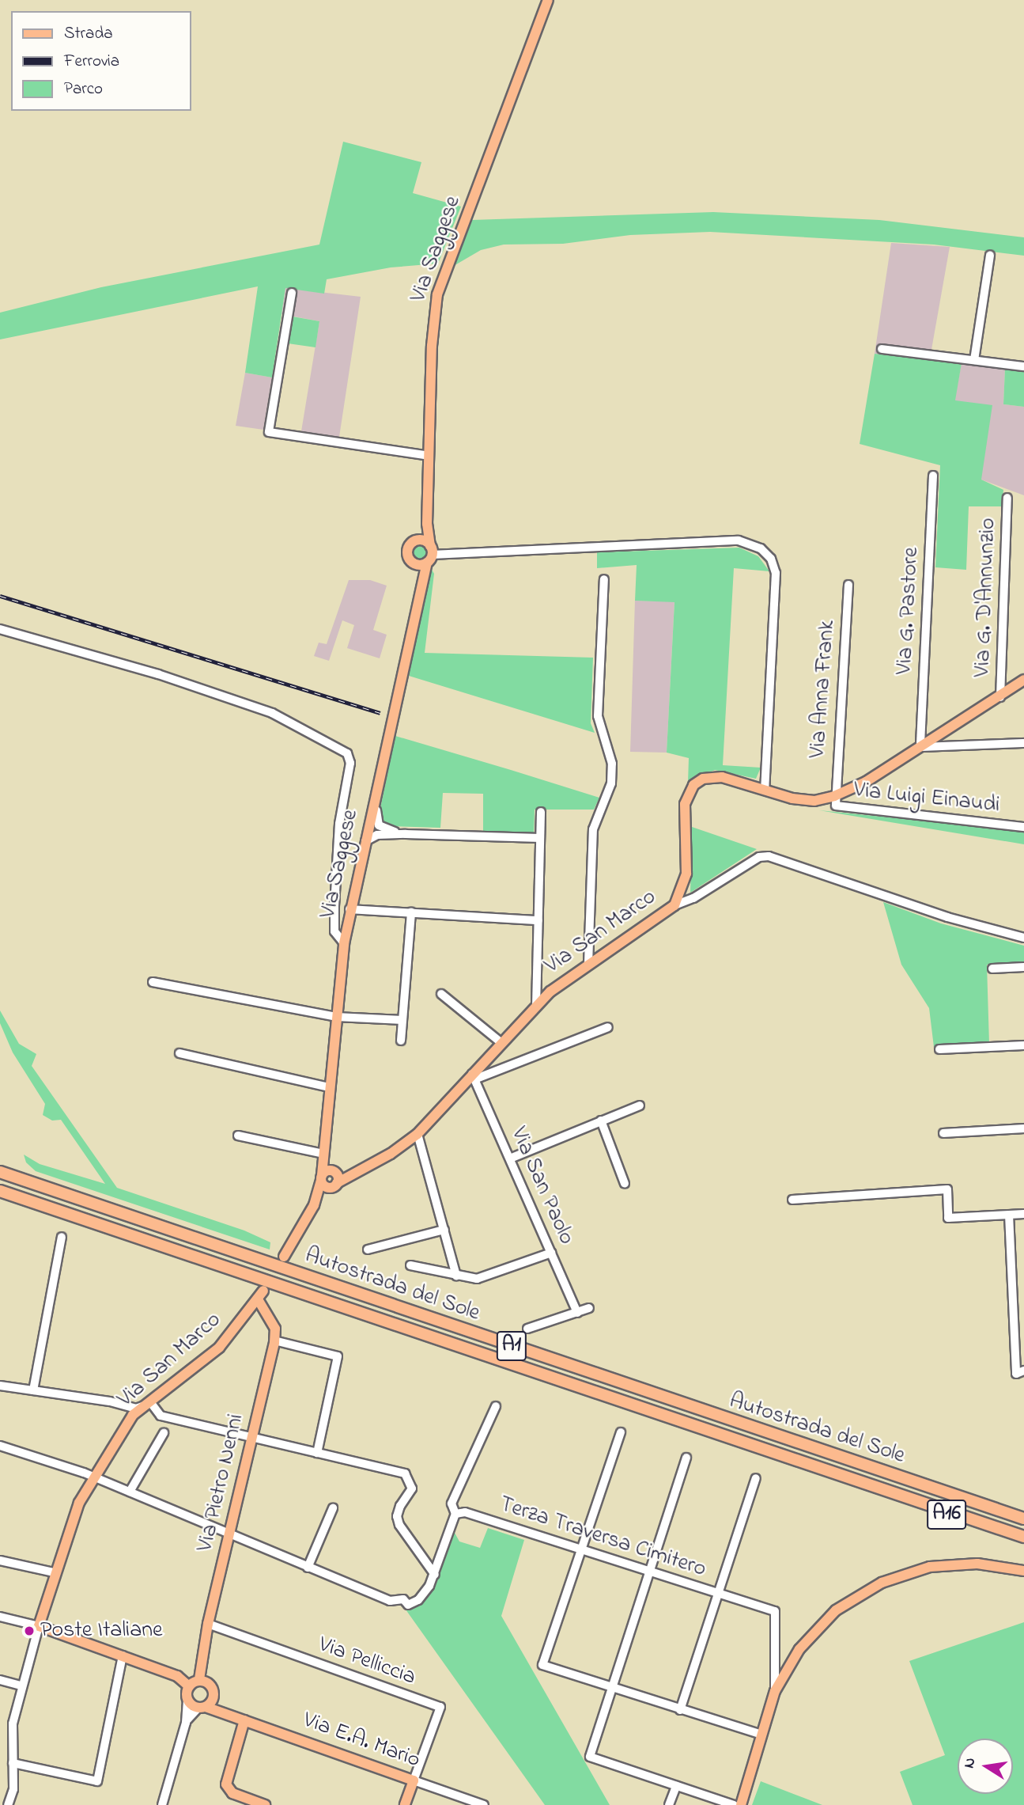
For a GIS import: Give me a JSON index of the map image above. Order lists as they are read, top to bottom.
{
  "streets": {
    "highway": ["Autostrada del Sole", "A1", "A16"],
    "main road": [
      "Via Saggese",
      "Via San Marco",
      "Via Pietro Nenni",
      "Via E.A. Mario"
    ],
    "street": [
      "Via G. D'Annunzio",
      "Via G. Pastore",
      "Via Anna Frank",
      "Via Luigi Einaudi",
      "Via San Paolo",
      "Terza Traversa Cimitero",
      "Via Pelliccia"
    ]
  },
  "crossings": [
    ["Via Saggese", "Via San Marco"],
    ["Via G. D'Annunzio", "Via San Marco"],
    ["Via G. Pastore", "Via San Marco"],
    ["Via Anna Frank", "Via Luigi Einaudi"],
    ["Via Anna Frank", "Via San Marco"],
    ["Via Luigi Einaudi", "Via San Marco"],
    ["Via San Marco", "Via San Paolo"],
    ["Via San Marco", "Via Pietro Nenni"],
    ["Autostrada del Sole", "A16"],
    ["Via Pietro Nenni", "Via Pelliccia"],
    ["Via Pietro Nenni", "Via E.A. Mario"],
    ["Via Pelliccia", "Via E.A. Mario"]
  ],
  "places": ["Poste Italiane"],
  "legend": ["Strada", "Ferrovia", "Parco"],
  "north": "left"
}
